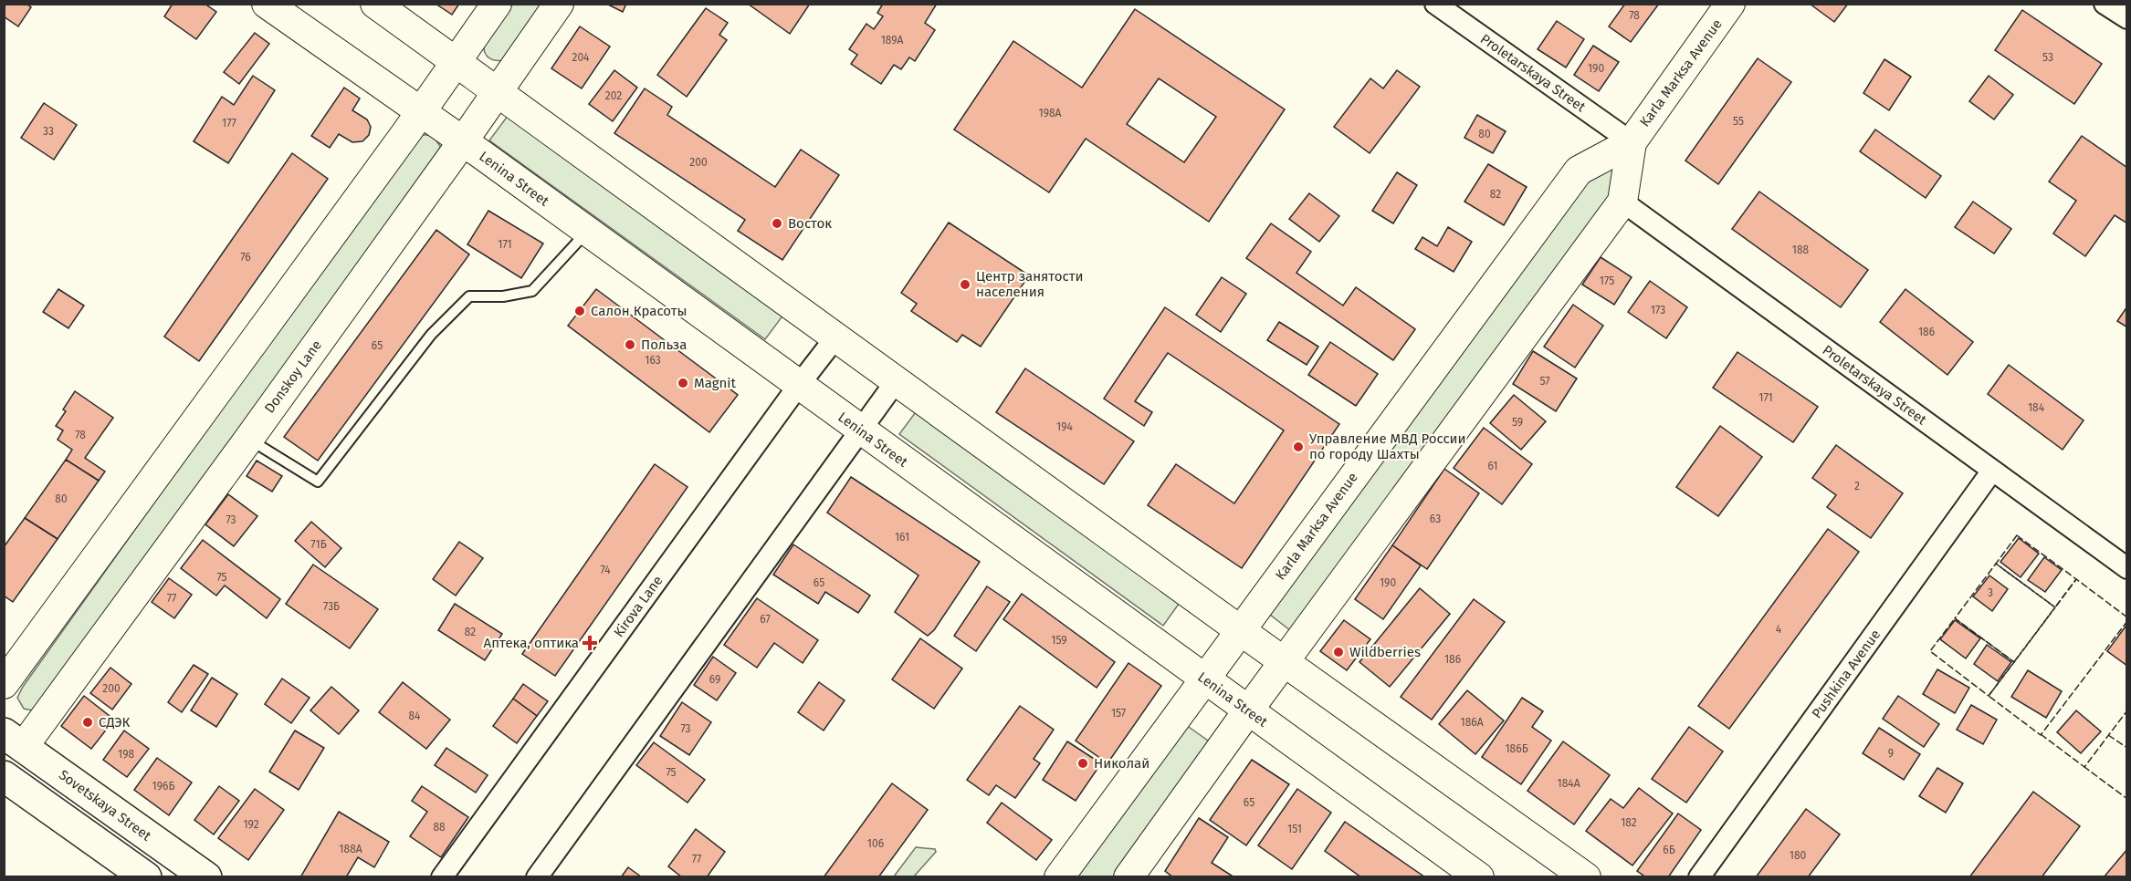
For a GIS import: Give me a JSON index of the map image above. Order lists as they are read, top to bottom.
{
  "streets": {
    "main road": [
      "Karla Marksa Avenue",
      "Lenina Street",
      "Donskoy Lane",
      "Sovetskaya Street"
    ],
    "street": ["Proletarskaya Street", "Kirova Lane", "Pushkina Avenue"]
  },
  "crossings": [
    ["Proletarskaya Street", "Karla Marksa Avenue"],
    ["Proletarskaya Street", "Pushkina Avenue"],
    ["Karla Marksa Avenue", "Lenina Street"],
    ["Lenina Street", "Donskoy Lane"],
    ["Lenina Street", "Kirova Lane"],
    ["Donskoy Lane", "Sovetskaya Street"]
  ],
  "places": {
    "other": [
      "Восток",
      "Центр занятости населения",
      "Салон Красоты",
      "Польза",
      "Magnit",
      "Управление МВД России по городу Шахты",
      "Wildberries",
      "СДЭК",
      "Николай"
    ],
    "health": ["Аптека, оптика"]
  },
  "house_numbers": [
    "78",
    "189А",
    "204",
    "53",
    "190",
    "202",
    "198А",
    "55",
    "177",
    "33",
    "80",
    "200",
    "82",
    "171",
    "188",
    "76",
    "175",
    "173",
    "186",
    "65",
    "163",
    "57",
    "171",
    "184",
    "59",
    "194",
    "78",
    "61",
    "2",
    "80",
    "63",
    "73",
    "161",
    "71Б",
    "74",
    "75",
    "65",
    "190",
    "3",
    "77",
    "73Б",
    "67",
    "4",
    "82",
    "159",
    "186",
    "69",
    "200",
    "157",
    "84",
    "186А",
    "73",
    "186Б",
    "9",
    "198",
    "75",
    "184А",
    "196Б",
    "65",
    "182",
    "192",
    "88",
    "151",
    "106",
    "188А",
    "6Б",
    "180",
    "77"
  ]
}
